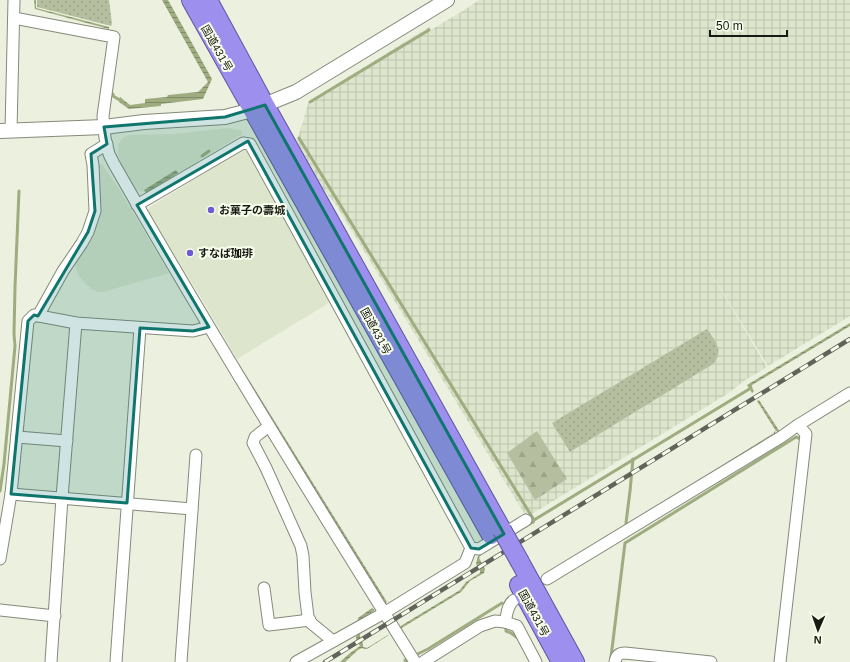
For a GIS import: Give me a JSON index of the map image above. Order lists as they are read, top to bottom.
{
  "streets": {
    "highway": ["国道431号"]
  },
  "places": ["お菓子の壽城", "すなば珈琲"],
  "scale_bar": "50 m",
  "north": "bottom"
}
